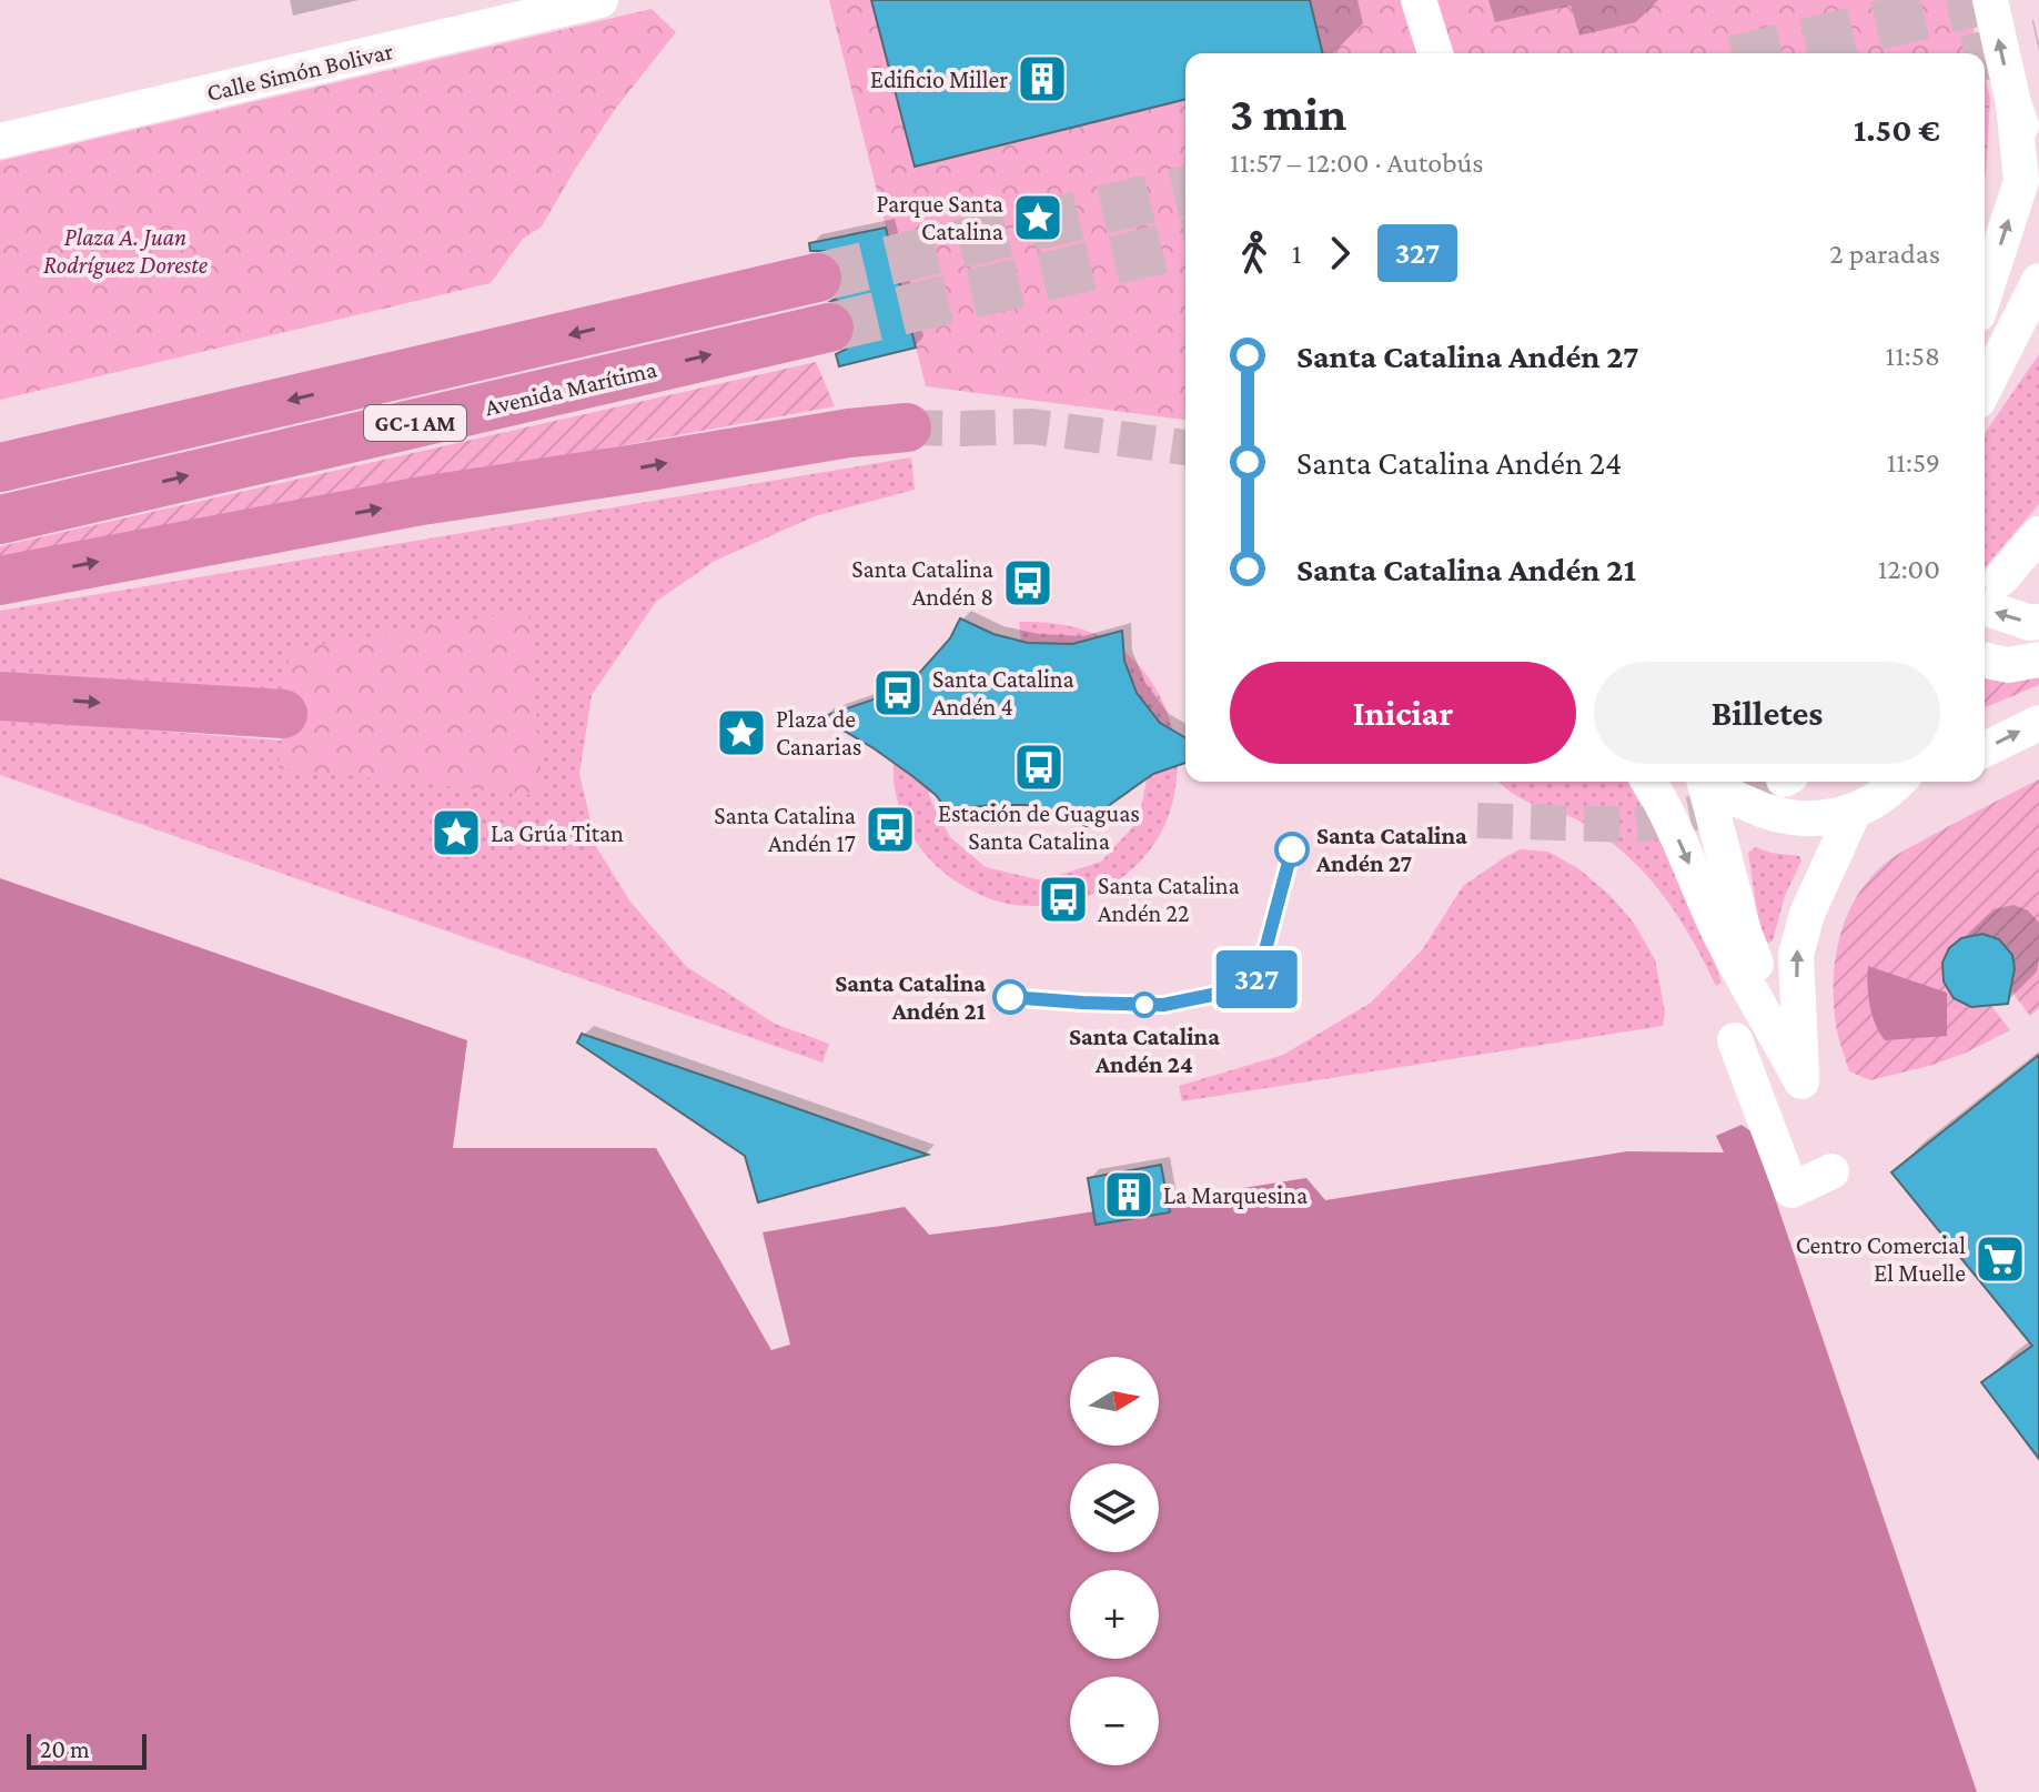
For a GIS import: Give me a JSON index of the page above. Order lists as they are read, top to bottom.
{
  "streets": {
    "highway": ["Avenida Marítima", "GC-1 AM"],
    "street": ["Calle Simón Bolivar"]
  },
  "parks": ["Plaza A. Juan Rodríguez Doreste"],
  "places": {
    "building": ["Edificio Miller", "La Marquesina"],
    "place": ["Parque Santa Catalina", "Plaza de Canarias", "La Grúa Titan"],
    "bus stop": [
      "Santa Catalina Andén 8",
      "Santa Catalina Andén 4",
      "Estación de Guaguas Santa Catalina",
      "Santa Catalina Andén 17",
      "Santa Catalina Andén 22"
    ],
    "other": ["Santa Catalina Andén 27", "Santa Catalina Andén 21", "Santa Catalina Andén 24"],
    "supermarket": ["Centro Comercial El Muelle"]
  },
  "lines": ["bus line 327"],
  "scale_bar": "20 m",
  "north": "right",
  "page": {
    "on_map": "327",
    "heading": ["3 min", "11:57 – 12:00 · Autobús", "1.50 €"],
    "legs": ["1", "327", "2 paradas"],
    "list": [
      {
        "name": "Santa Catalina Andén 27",
        "value": "11:58"
      },
      {
        "name": "Santa Catalina Andén 24",
        "value": "11:59"
      },
      {
        "name": "Santa Catalina Andén 21",
        "value": "12:00"
      }
    ],
    "buttons": ["Iniciar", "Billetes"],
    "map_buttons": ["+", "−"],
    "scale": "20 m"
  }
}
